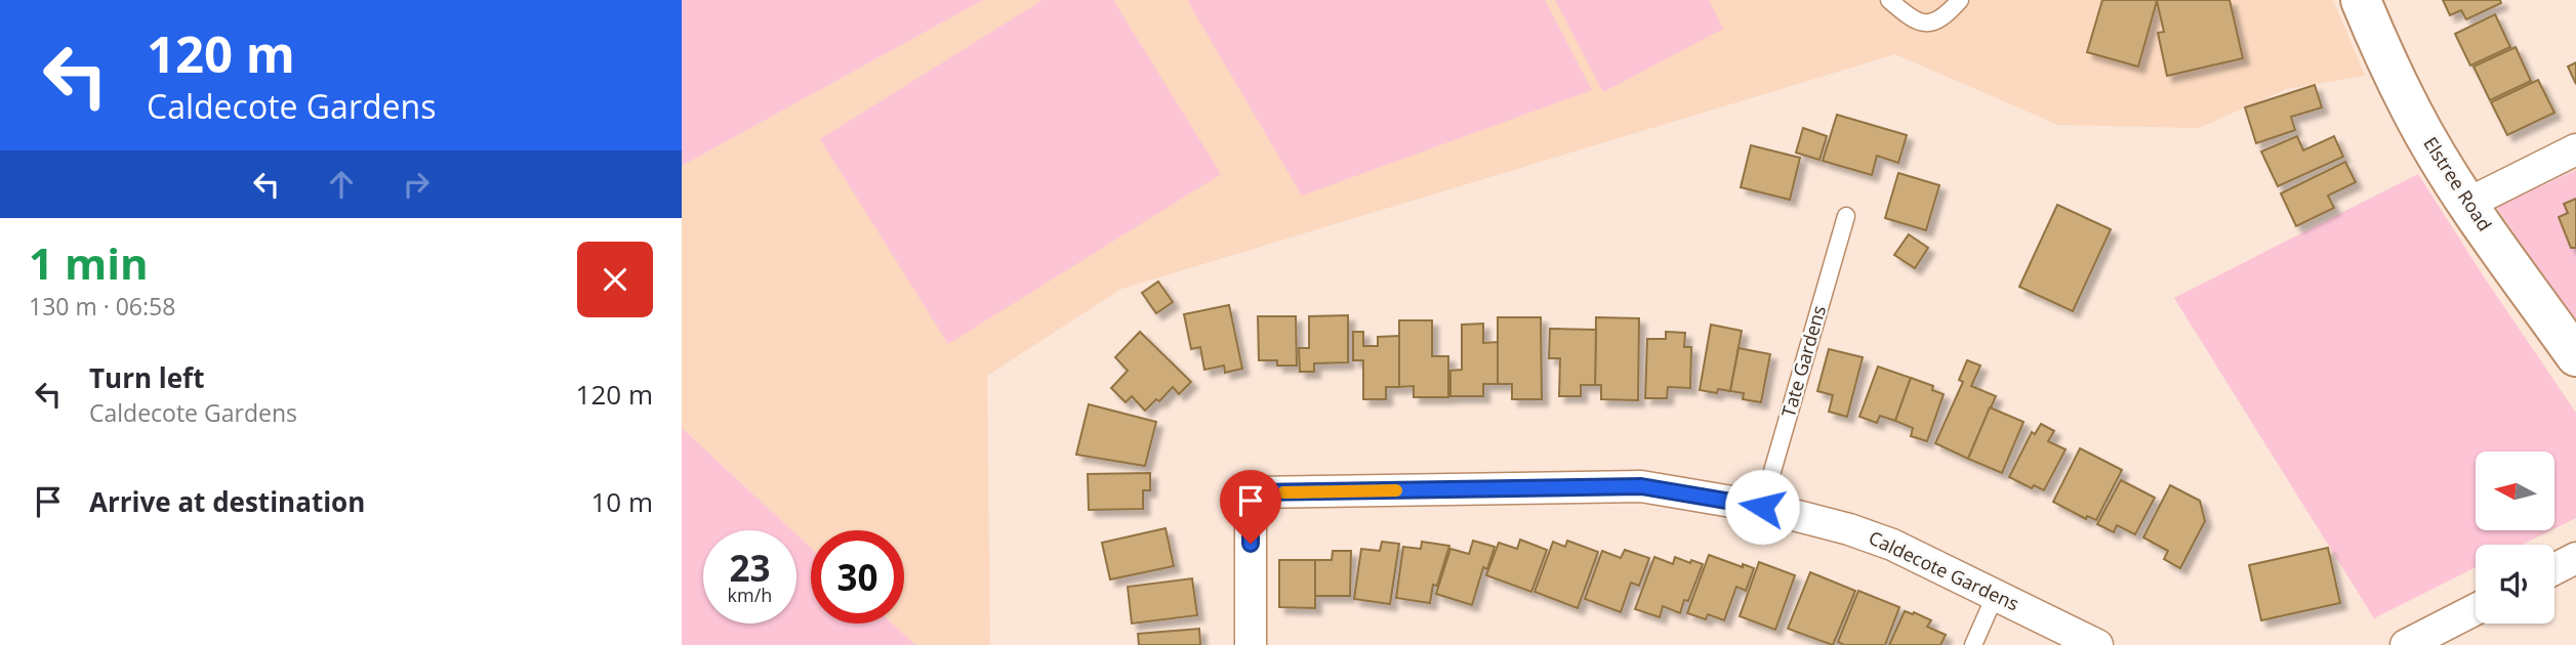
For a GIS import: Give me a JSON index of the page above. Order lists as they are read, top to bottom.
{
  "streets": {
    "main road": ["Elstree Road"],
    "street": ["Caldecote Gardens"],
    "lane": ["Tate Gardens"]
  },
  "crossings": [
    ["Tate Gardens", "Caldecote Gardens"]
  ],
  "north": "left",
  "page": {
    "turn": ["120 m", "Caldecote Gardens"],
    "heading": ["1 min", "130 m · 06:58"],
    "list": [
      {
        "name": "Turn left",
        "note": "Caldecote Gardens",
        "value": "120 m"
      },
      {
        "name": "Arrive at destination",
        "value": "10 m"
      }
    ],
    "speed": "23 km/h",
    "limit": "30"
  }
}
